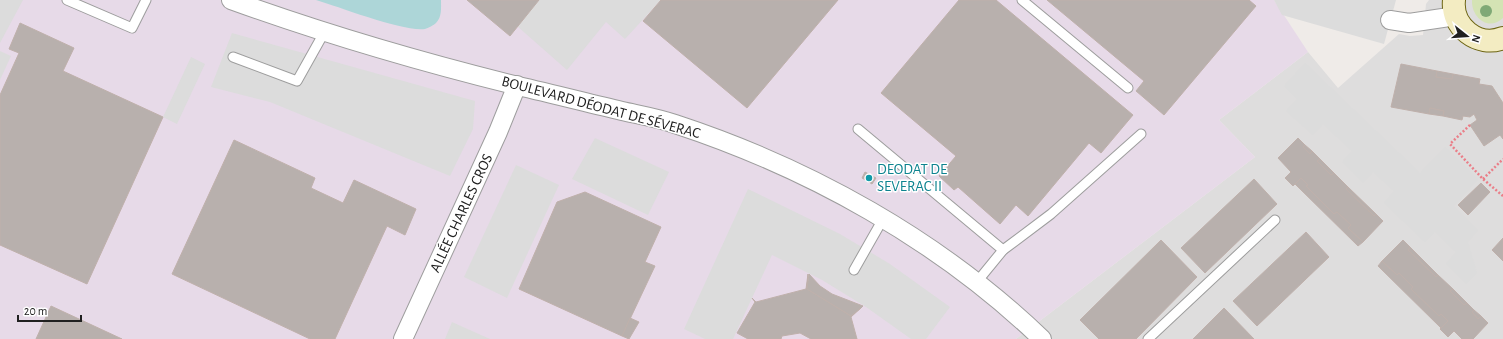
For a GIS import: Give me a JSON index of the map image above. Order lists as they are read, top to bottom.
{
  "streets": {
    "street": ["BOULEVARD DÉODAT DE SÉVERAC", "ALLÉE CHARLES CROS"]
  },
  "crossings": [
    ["BOULEVARD DÉODAT DE SÉVERAC", "ALLÉE CHARLES CROS"]
  ],
  "places": ["DEODAT DE SEVERAC II"],
  "scale_bar": "20 m",
  "north": "right"
}
